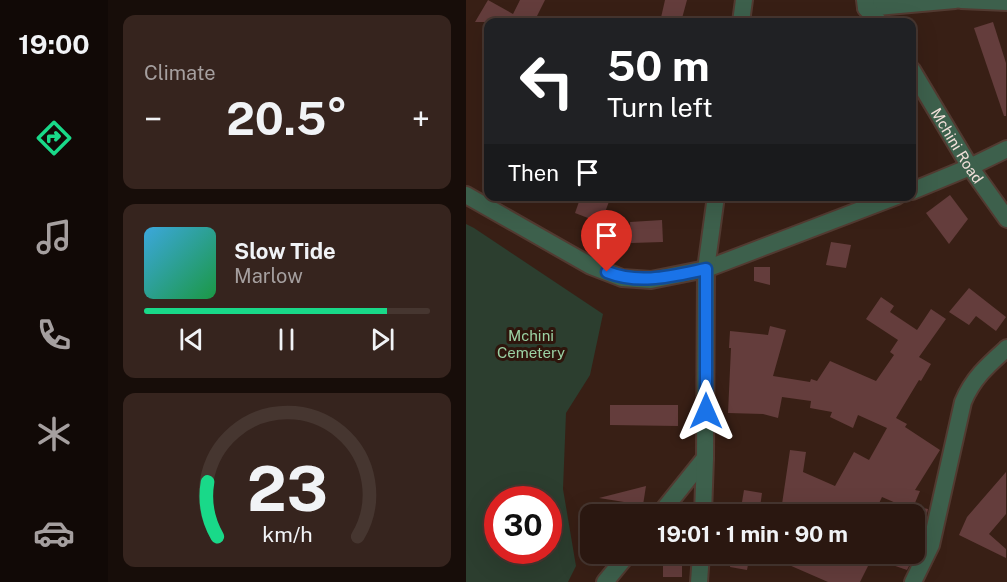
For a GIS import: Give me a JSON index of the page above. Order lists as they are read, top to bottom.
{
  "streets": {
    "street": ["Mchini Road"]
  },
  "parks": ["Mchini Cemetery"],
  "page": {
    "tabs": "19:00",
    "tile": "Climate",
    "turn": ["50 m", "Turn left"],
    "heat": ["−", "20.5°", "+"],
    "then": "Then",
    "song": ["Slow Tide", "Marlow"],
    "limit": "30",
    "trip": "19:01 · 1 min · 90 m",
    "gauge": ["23", "km/h"]
  }
}
